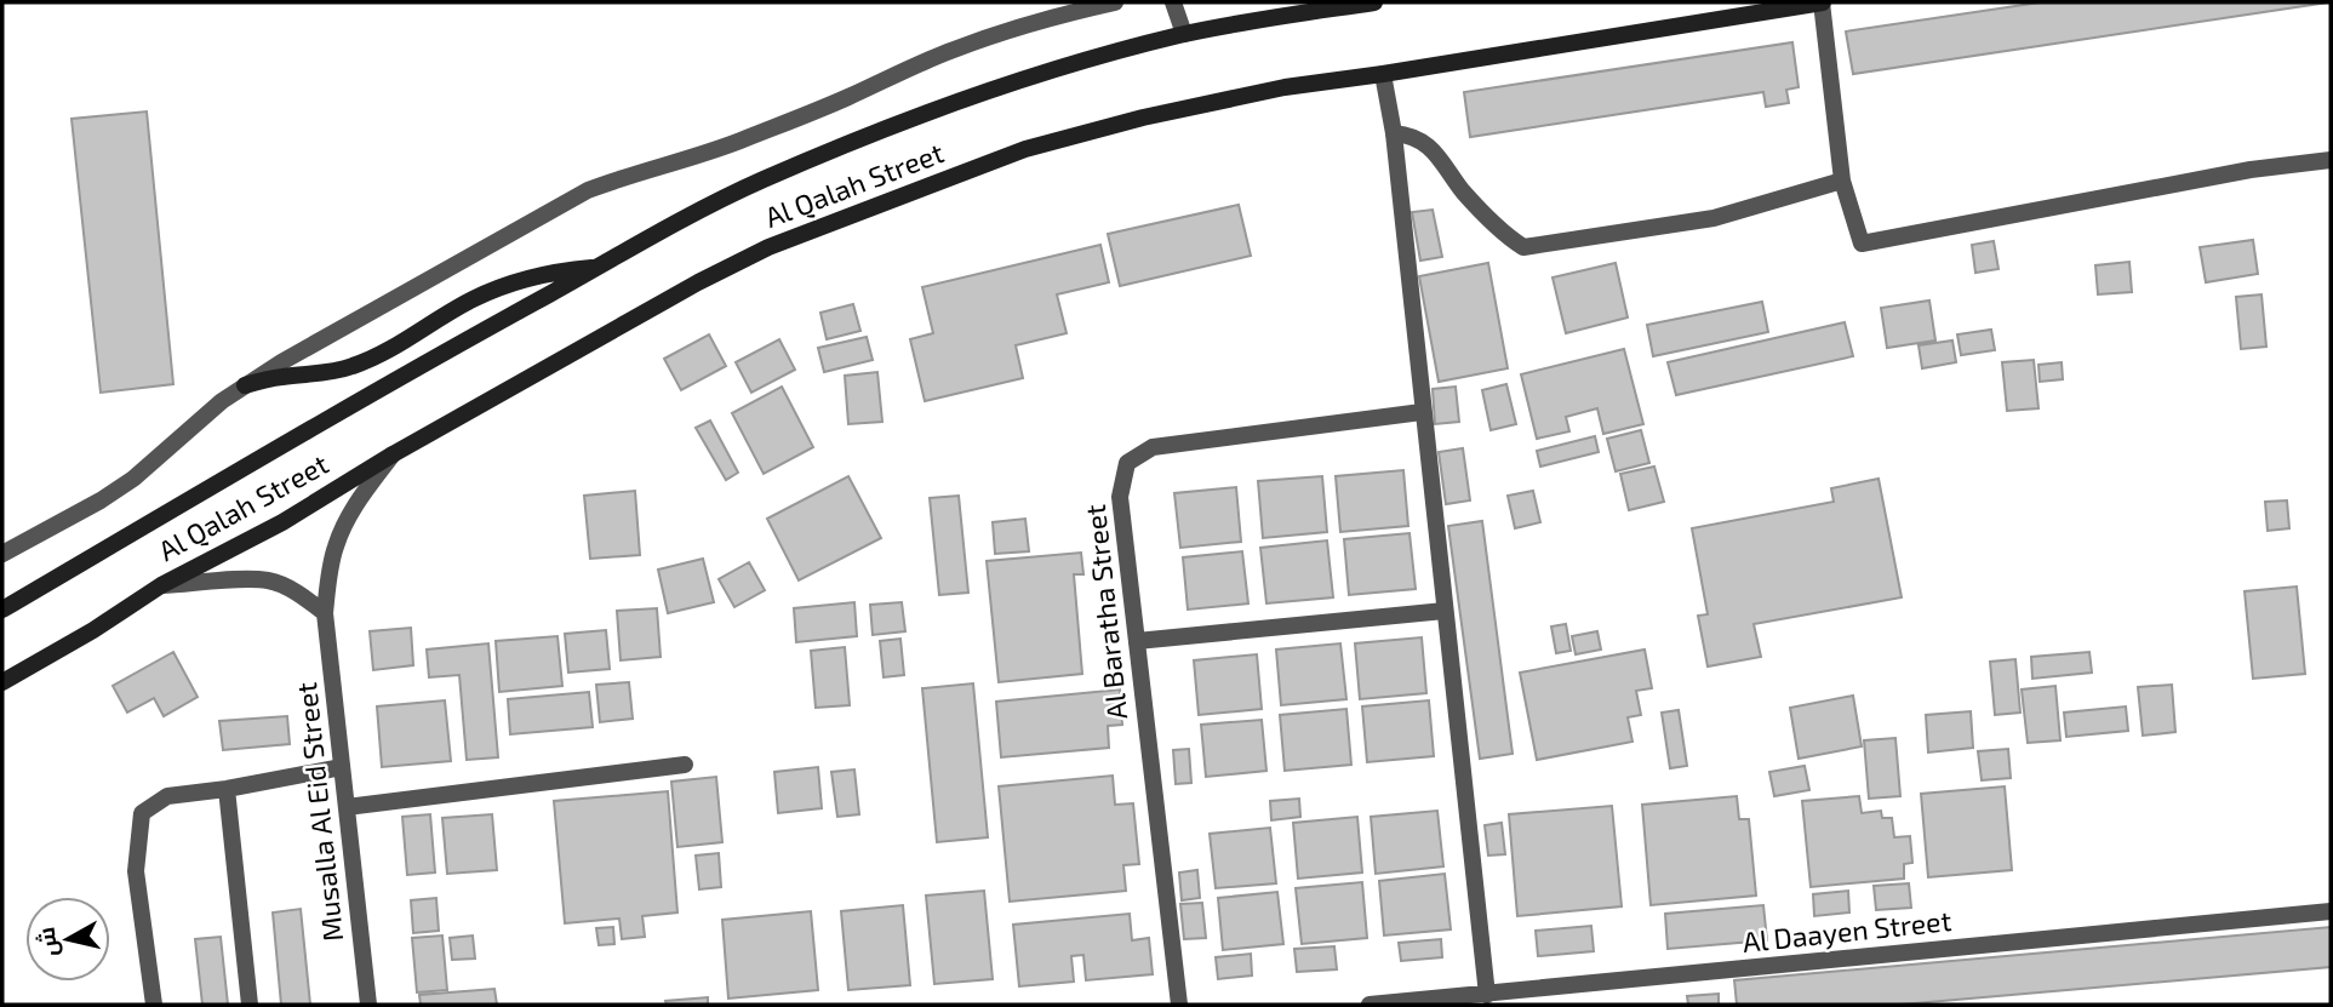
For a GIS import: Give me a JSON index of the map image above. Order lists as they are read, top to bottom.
{
  "streets": {
    "main road": ["Al Qalah Street"],
    "street": ["Al Baratha Street", "Musalla Al Eid Street", "Al Daayen Street"]
  },
  "crossings": [
    ["Al Qalah Street", "Musalla Al Eid Street"]
  ],
  "north": "left"
}
